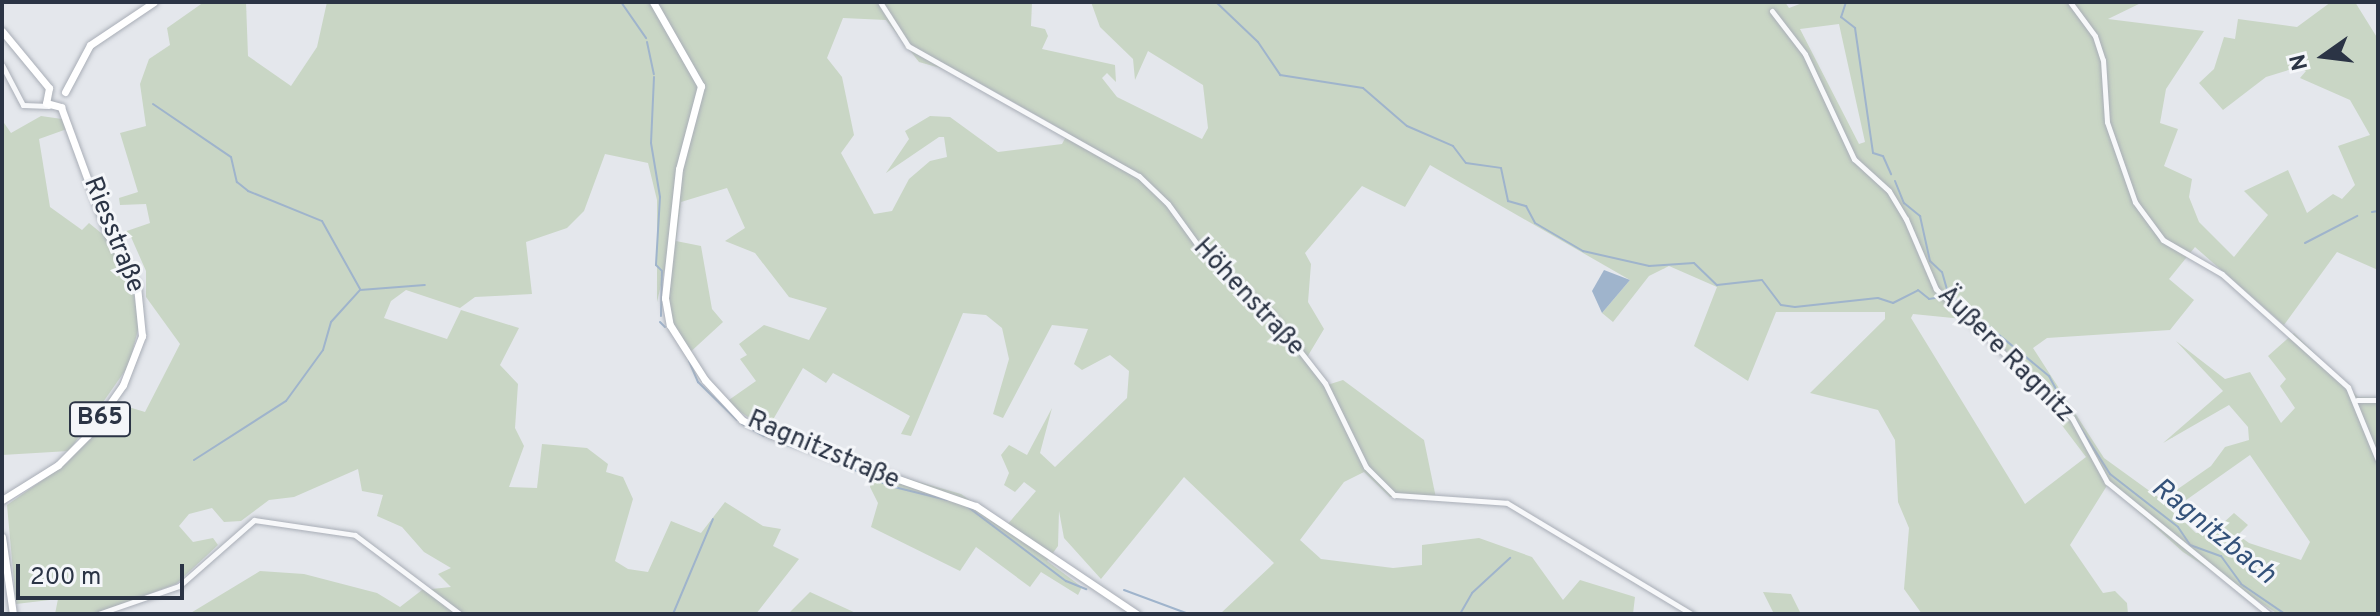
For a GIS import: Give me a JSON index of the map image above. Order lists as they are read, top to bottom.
{
  "streets": {
    "main road": ["Riesstraße", "B65", "Ragnitzstraße"],
    "street": ["Höhenstraße", "Äußere Ragnitz"]
  },
  "water": ["Ragnitzbach"],
  "scale_bar": "200 m",
  "north": "left"
}
